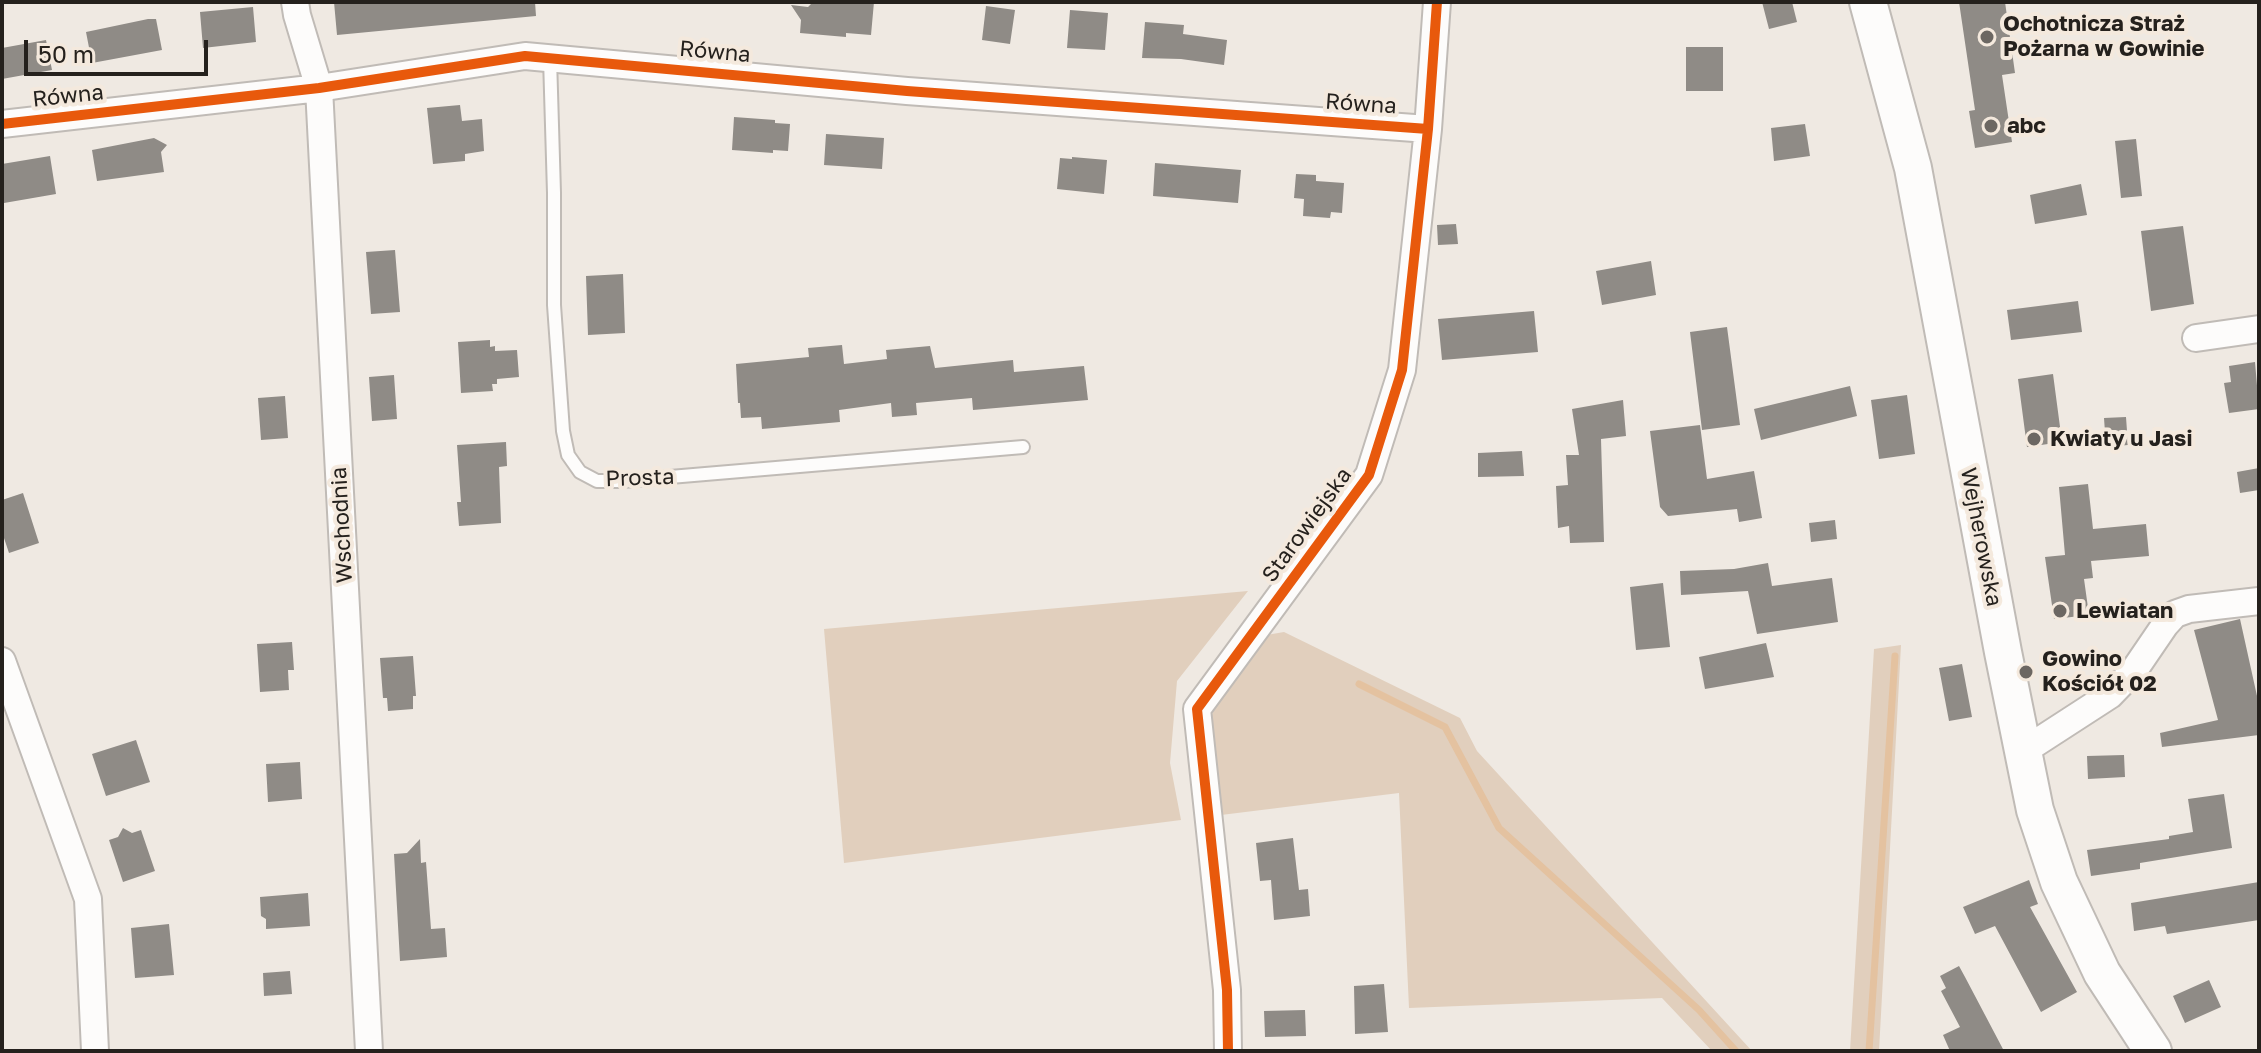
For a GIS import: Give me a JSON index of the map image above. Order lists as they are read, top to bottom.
{
  "streets": {
    "street": [
      "Równa",
      "Wschodnia",
      "Starowiejska",
      "Wejherowska"
    ],
    "lane": ["Prosta"]
  },
  "crossings": [
    ["Równa", "Prosta"],
    ["Równa", "Wschodnia"],
    ["Równa", "Starowiejska"]
  ],
  "places": [
    "Ochotnicza Straż Pożarna w Gowinie",
    "abc",
    "Kwiaty u Jasi",
    "Lewiatan",
    "Gowino Kościół 02"
  ],
  "scale_bar": "50 m"
}
